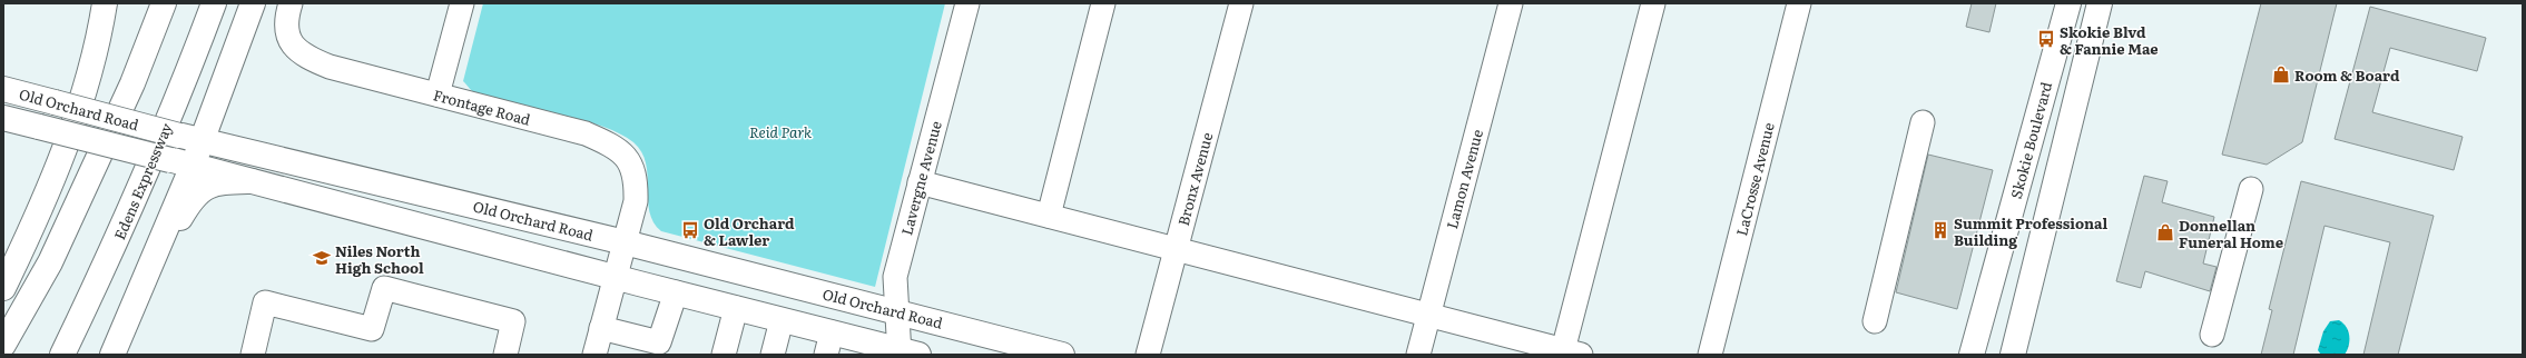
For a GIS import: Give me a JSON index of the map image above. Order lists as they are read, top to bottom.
{
  "streets": {
    "main road": ["Old Orchard Road", "Skokie Boulevard", "Edens Expressway"],
    "street": [
      "Frontage Road",
      "Lavergne Avenue",
      "Bronx Avenue",
      "Lamon Avenue",
      "LaCrosse Avenue"
    ]
  },
  "crossings": [
    ["Frontage Road", "Old Orchard Road"],
    ["Old Orchard Road", "Lavergne Avenue"]
  ],
  "parks": ["Reid Park"],
  "places": {
    "bus stop": ["Skokie Blvd & Fannie Mae", "Old Orchard & Lawler"],
    "shop": ["Room & Board", "Donnellan Funeral Home"],
    "building": ["Summit Professional Building"],
    "school or university": ["Niles North High School"]
  }
}
